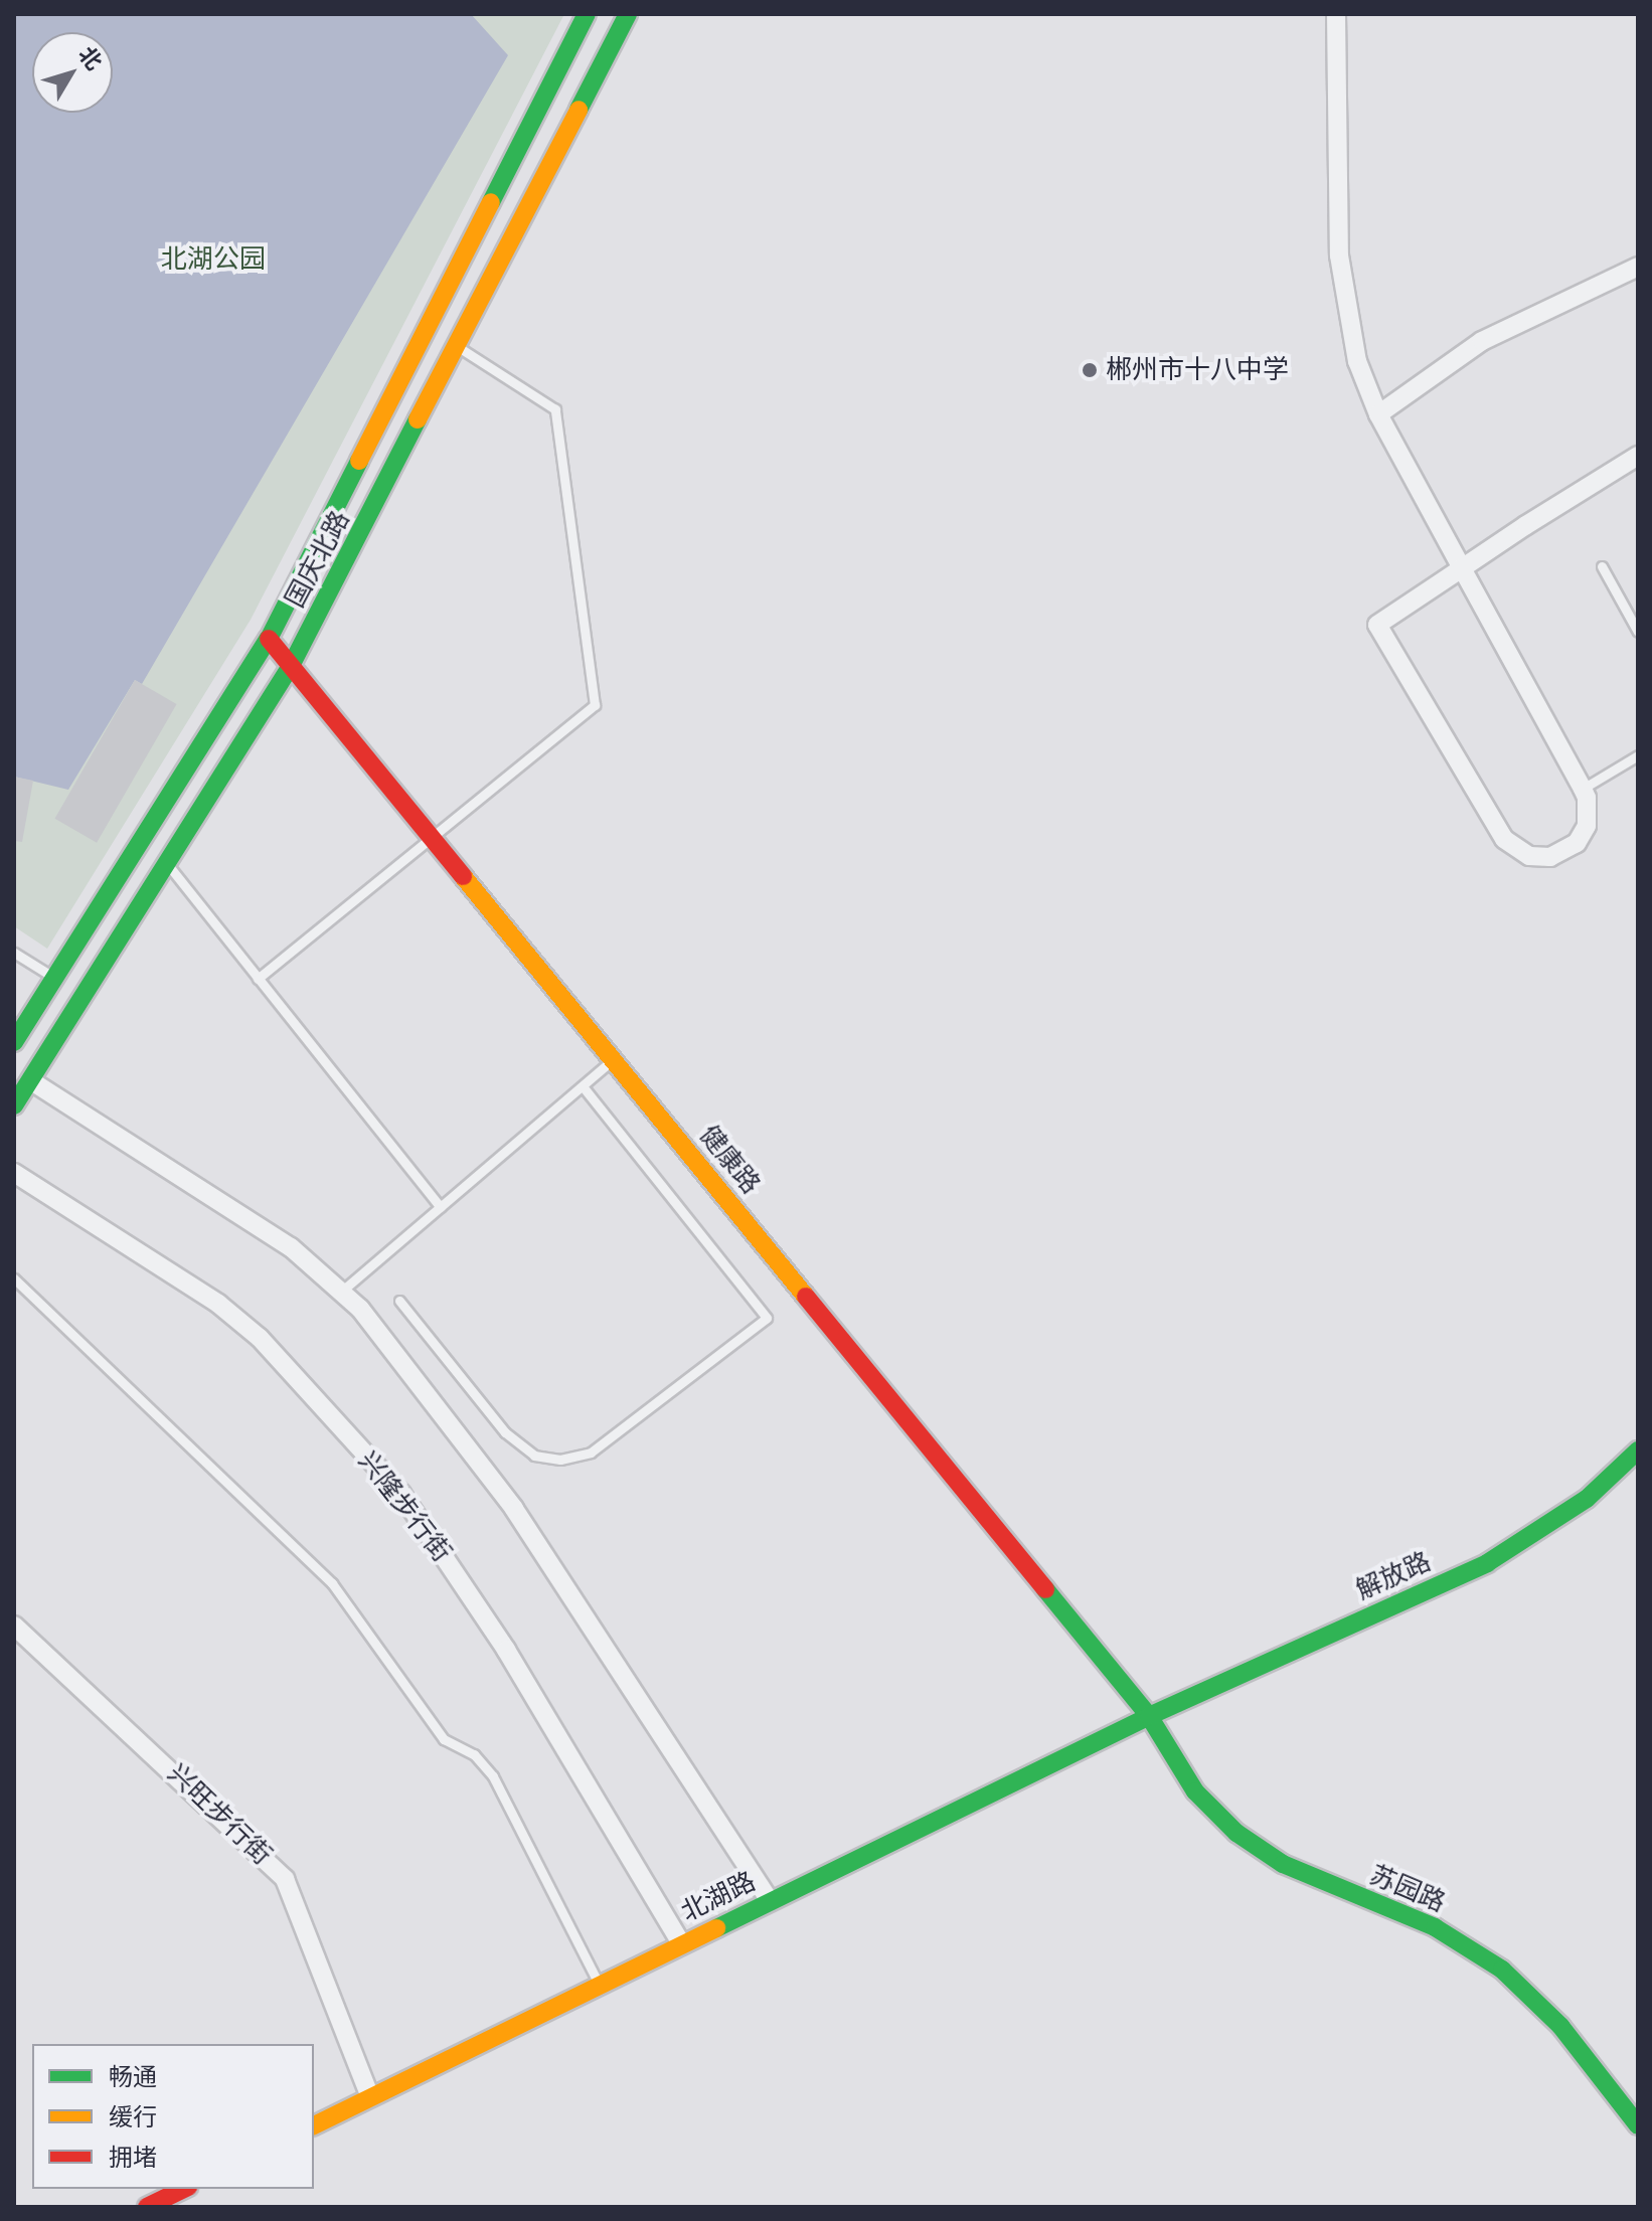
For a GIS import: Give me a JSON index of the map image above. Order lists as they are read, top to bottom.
{
  "streets": {
    "street": [
      "国庆北路",
      "健康路",
      "兴隆步行街",
      "解放路",
      "兴旺步行街",
      "苏园路",
      "北湖路"
    ]
  },
  "crossings": [
    ["国庆北路", "健康路"],
    ["健康路", "解放路"],
    ["健康路", "苏园路"],
    ["健康路", "北湖路"],
    ["兴隆步行街", "北湖路"],
    ["解放路", "苏园路"],
    ["解放路", "北湖路"],
    ["兴旺步行街", "北湖路"],
    ["苏园路", "北湖路"]
  ],
  "parks": ["北湖公园"],
  "places": ["郴州市十八中学"],
  "legend": ["畅通", "缓行", "拥堵"],
  "north": "top right"
}
